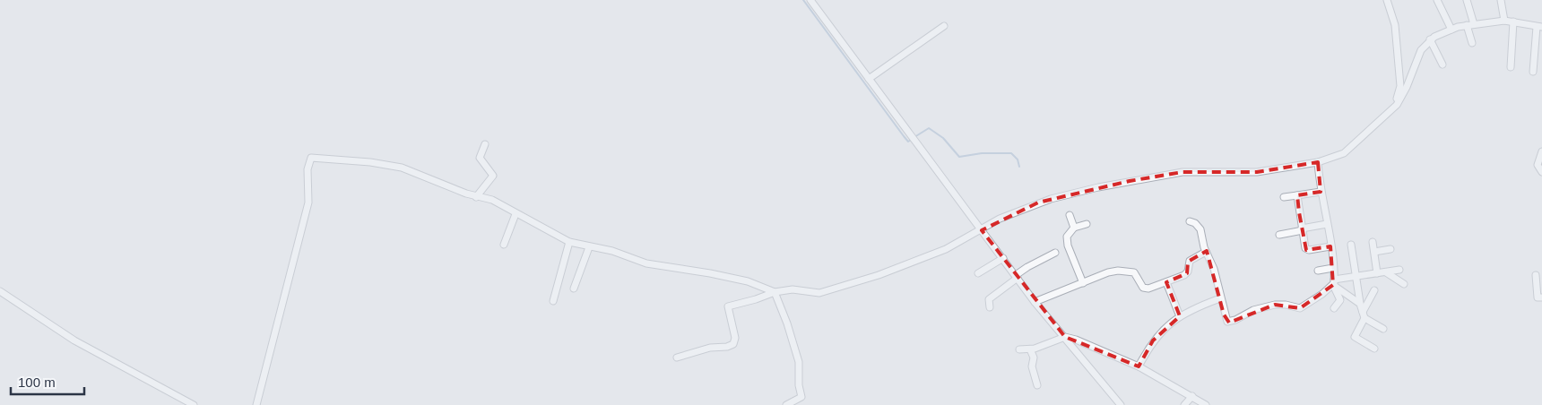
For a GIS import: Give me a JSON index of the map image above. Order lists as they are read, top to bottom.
{
  "scale_bar": "100 m"
}
